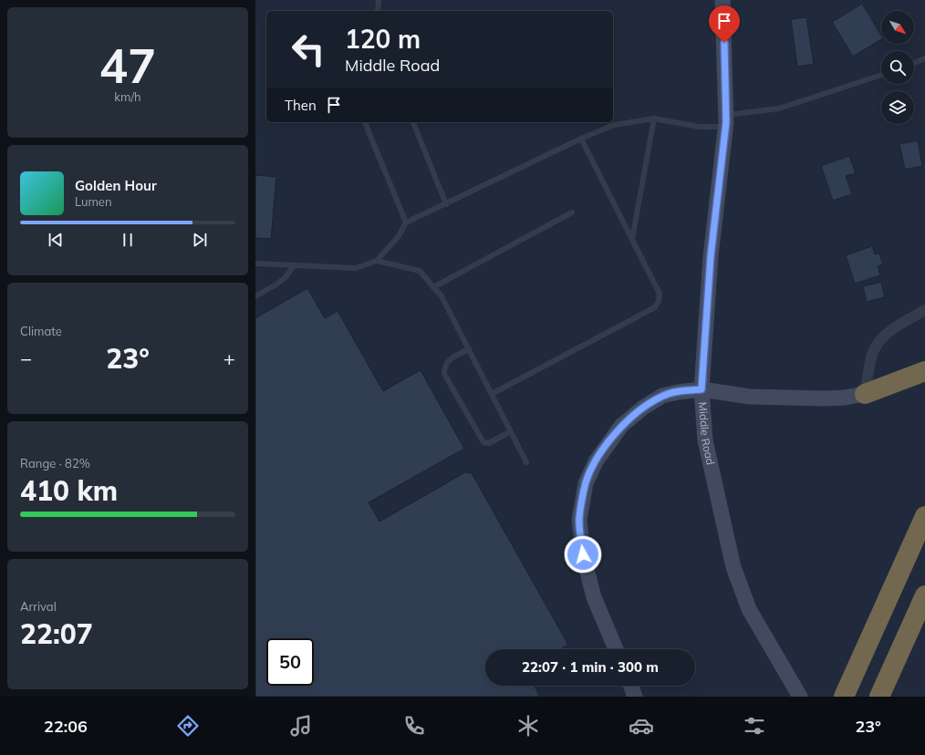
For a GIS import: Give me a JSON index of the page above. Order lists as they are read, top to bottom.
{
  "streets": {
    "main road": ["Middle Road"]
  },
  "north": "bottom right",
  "page": {
    "tile": [
      ["47", "km/h"],
      "Climate",
      ["Range · 82%", "410 km"],
      ["Arrival", "22:07"]
    ],
    "turn": ["120 m", "Middle Road"],
    "then": "Then",
    "song": ["Golden Hour", "Lumen"],
    "heat": ["−", "23°", "+"],
    "limit": "50",
    "trip": "22:07 · 1 min · 300 m",
    "tabs": ["22:06", "23°"]
  }
}
